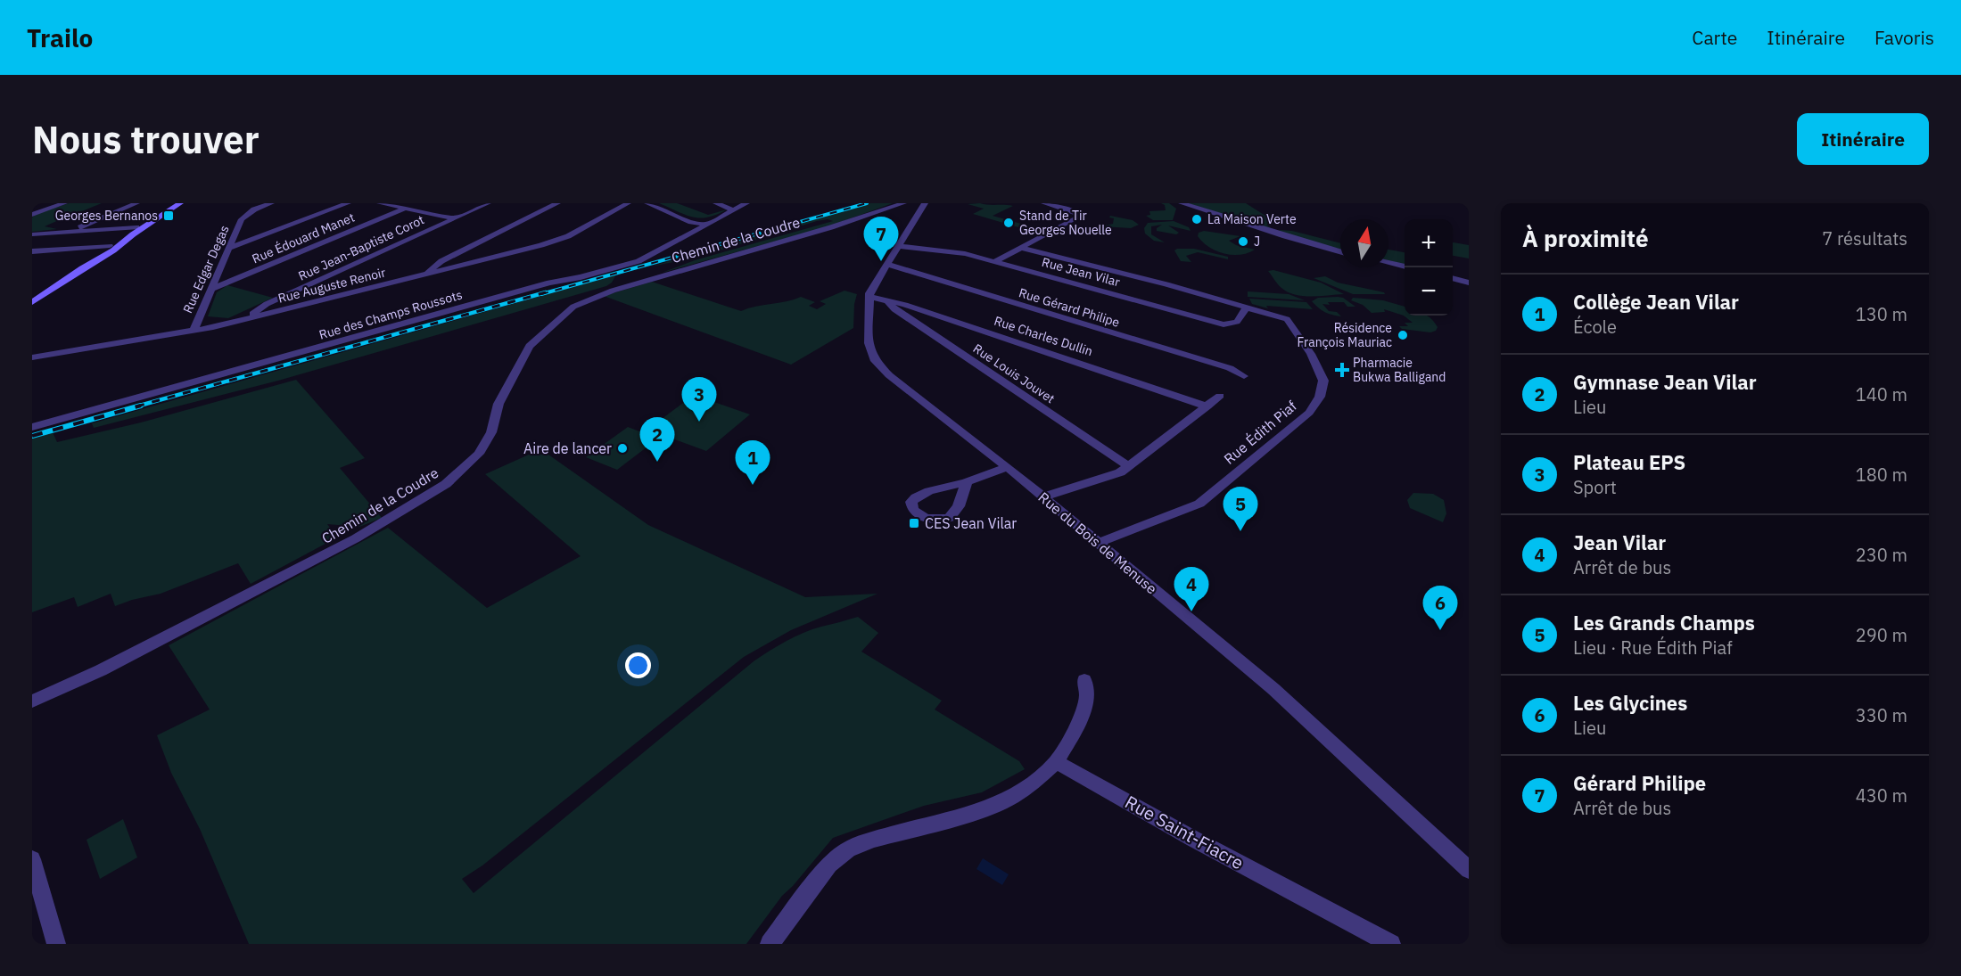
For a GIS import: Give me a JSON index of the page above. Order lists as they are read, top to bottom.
{
  "streets": {
    "street": [
      "Rue Édouard Manet",
      "Chemin de la Coudre",
      "Rue Jean-Baptiste Corot",
      "Rue Edgar Degas",
      "Rue Jean Vilar",
      "Rue Auguste Renoir",
      "Rue Gérard Philipe",
      "Rue des Champs Roussots",
      "Rue Charles Dullin",
      "Rue Louis Jouvet",
      "Rue Édith Piaf",
      "Rue du Bois de Menuse",
      "Rue Saint-Fiacre"
    ]
  },
  "crossings": [
    ["Rue Édouard Manet", "Rue Edgar Degas"],
    ["Rue Jean-Baptiste Corot", "Rue Auguste Renoir"],
    ["Rue Edgar Degas", "Rue Auguste Renoir"],
    ["Rue Jean Vilar", "Rue Édith Piaf"],
    ["Rue Jean Vilar", "Rue du Bois de Menuse"],
    ["Rue Gérard Philipe", "Rue du Bois de Menuse"],
    ["Rue Charles Dullin", "Rue Louis Jouvet"],
    ["Rue Charles Dullin", "Rue du Bois de Menuse"],
    ["Rue Édith Piaf", "Rue du Bois de Menuse"]
  ],
  "places": {
    "transit": ["Georges Bernanos", "CES Jean Vilar"],
    "other": [
      "La Maison Verte",
      "Stand de Tir Georges Nouelle",
      "J",
      "Résidence François Mauriac",
      "Aire de lancer"
    ],
    "health": ["Pharmacie Bukwa Balligand"]
  },
  "north": "top",
  "page": {
    "header": "Trailo",
    "nav": ["Carte", "Itinéraire", "Favoris"],
    "buttons": "Itinéraire",
    "title": "Nous trouver",
    "heading": ["À proximité", "7 résultats"],
    "pins": [
      "7",
      "3",
      "2",
      "1",
      "5",
      "4",
      "6"
    ],
    "map_buttons": ["+", "−"],
    "list": [
      {
        "mark": "1",
        "name": "Collège Jean Vilar",
        "note": "École",
        "value": "130 m"
      },
      {
        "mark": "2",
        "name": "Gymnase Jean Vilar",
        "note": "Lieu",
        "value": "140 m"
      },
      {
        "mark": "3",
        "name": "Plateau EPS",
        "note": "Sport",
        "value": "180 m"
      },
      {
        "mark": "4",
        "name": "Jean Vilar",
        "note": "Arrêt de bus",
        "value": "230 m"
      },
      {
        "mark": "5",
        "name": "Les Grands Champs",
        "note": "Lieu · Rue Édith Piaf",
        "value": "290 m"
      },
      {
        "mark": "6",
        "name": "Les Glycines",
        "note": "Lieu",
        "value": "330 m"
      },
      {
        "mark": "7",
        "name": "Gérard Philipe",
        "note": "Arrêt de bus",
        "value": "430 m"
      }
    ]
  }
}
